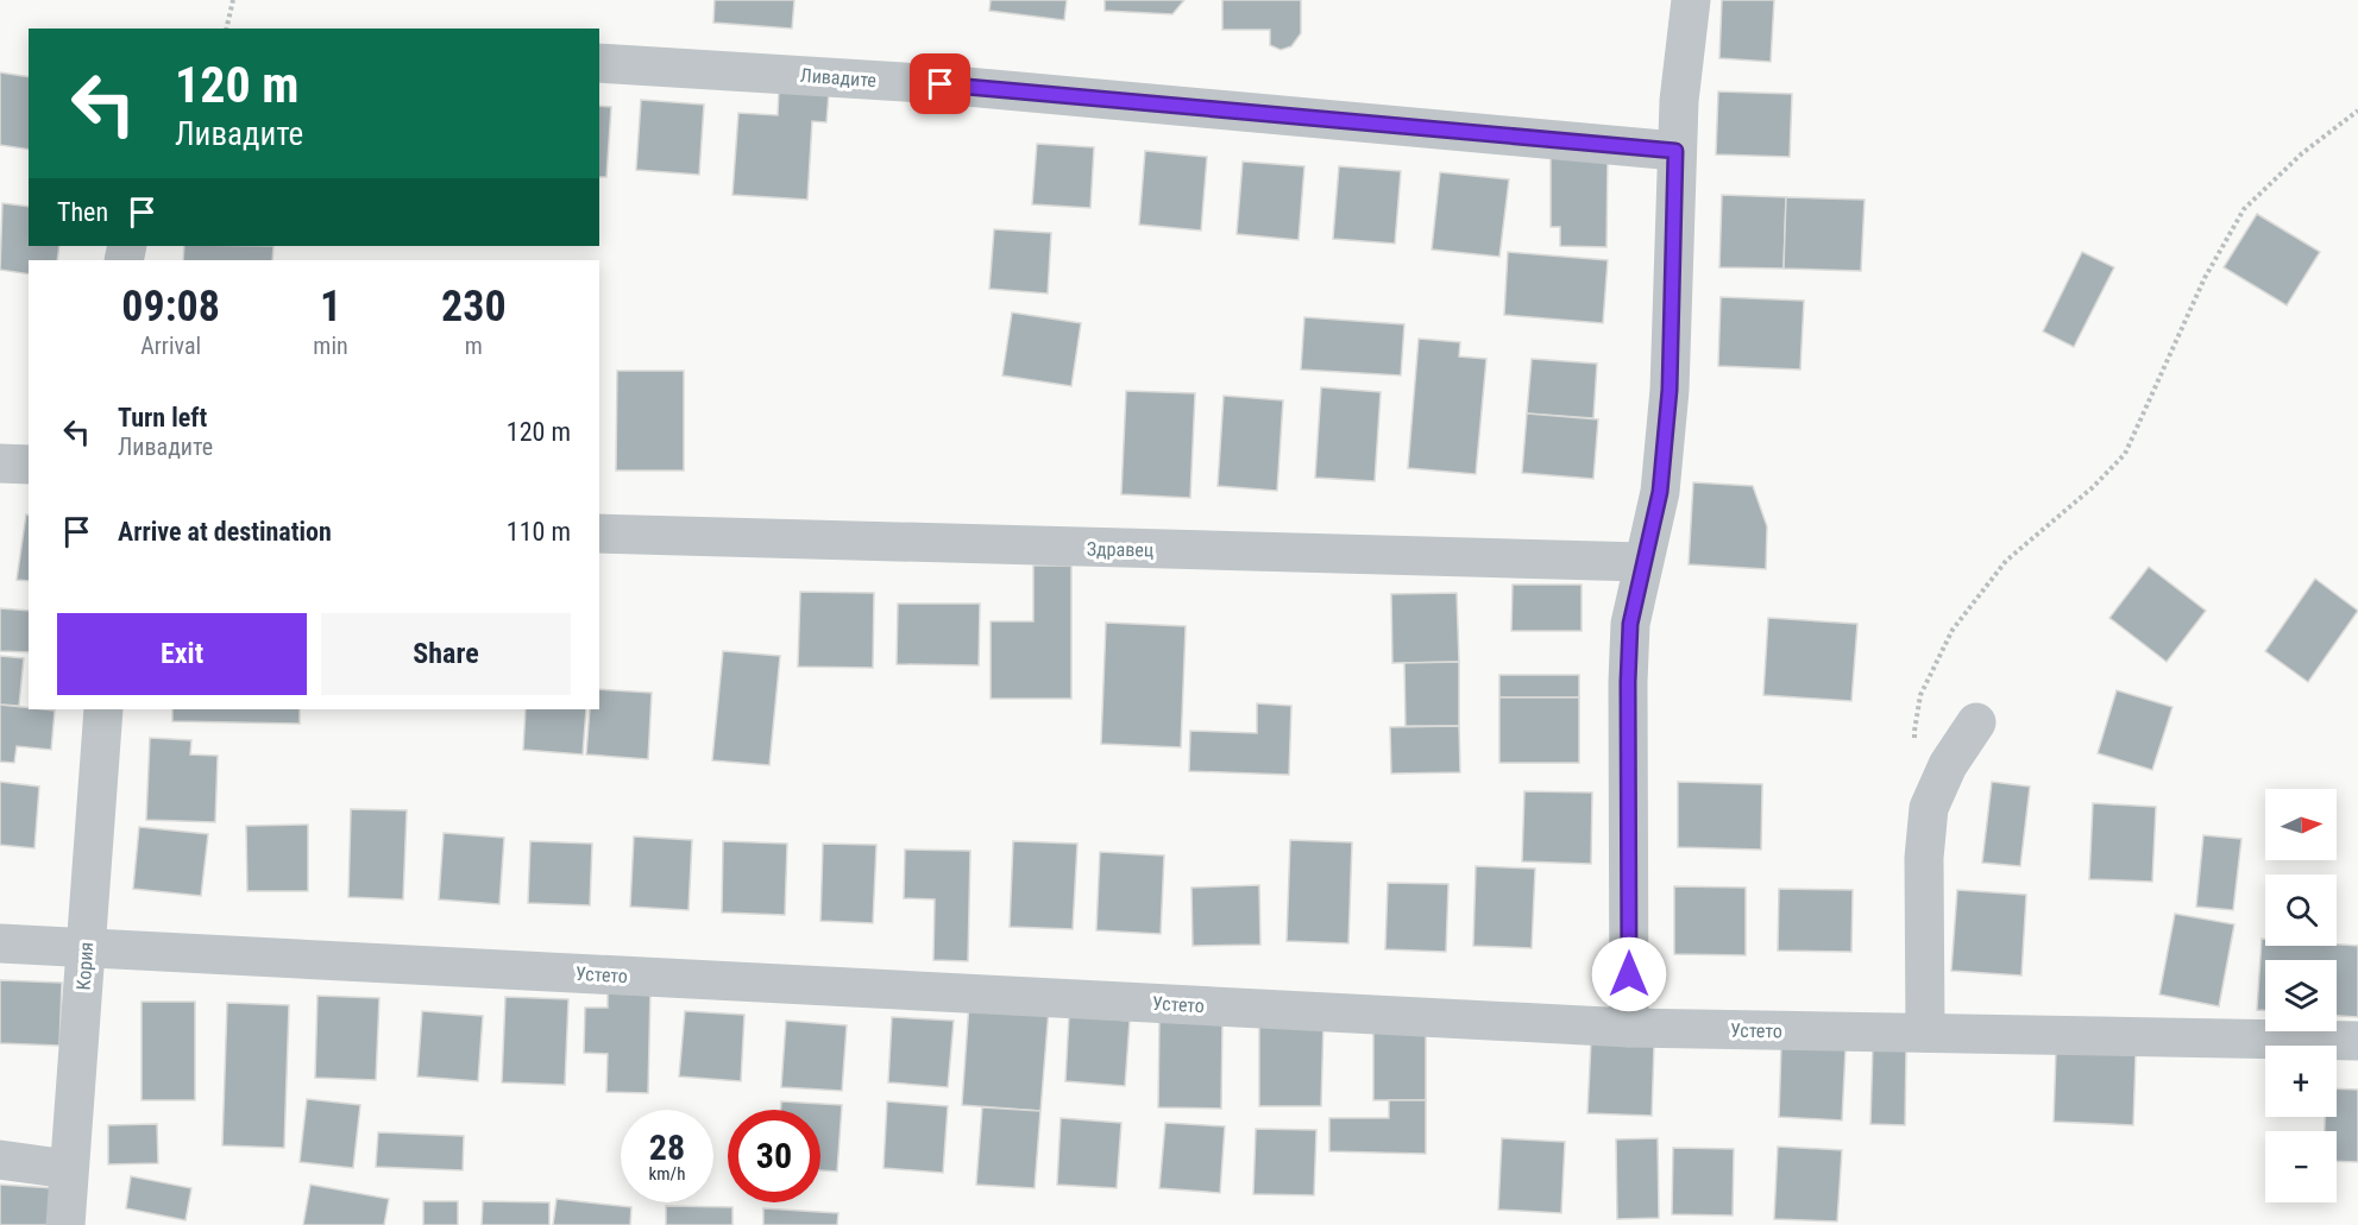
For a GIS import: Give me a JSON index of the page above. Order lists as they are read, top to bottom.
{
  "streets": {
    "street": [
      "Ливадите",
      "Здравец",
      "Кория",
      "Устето"
    ]
  },
  "crossings": [
    ["Кория", "Устето"]
  ],
  "north": "right",
  "page": {
    "turn": ["120 m", "Ливадите"],
    "then": "Then",
    "eta": [
      "09:08",
      "Arrival",
      "1",
      "min",
      "230",
      "m"
    ],
    "list": [
      {
        "name": "Turn left",
        "note": "Ливадите",
        "value": "120 m"
      },
      {
        "name": "Arrive at destination",
        "value": "110 m"
      }
    ],
    "buttons": ["Exit", "Share"],
    "map_buttons": ["+", "−"],
    "speed": "28 km/h",
    "limit": "30"
  }
}
